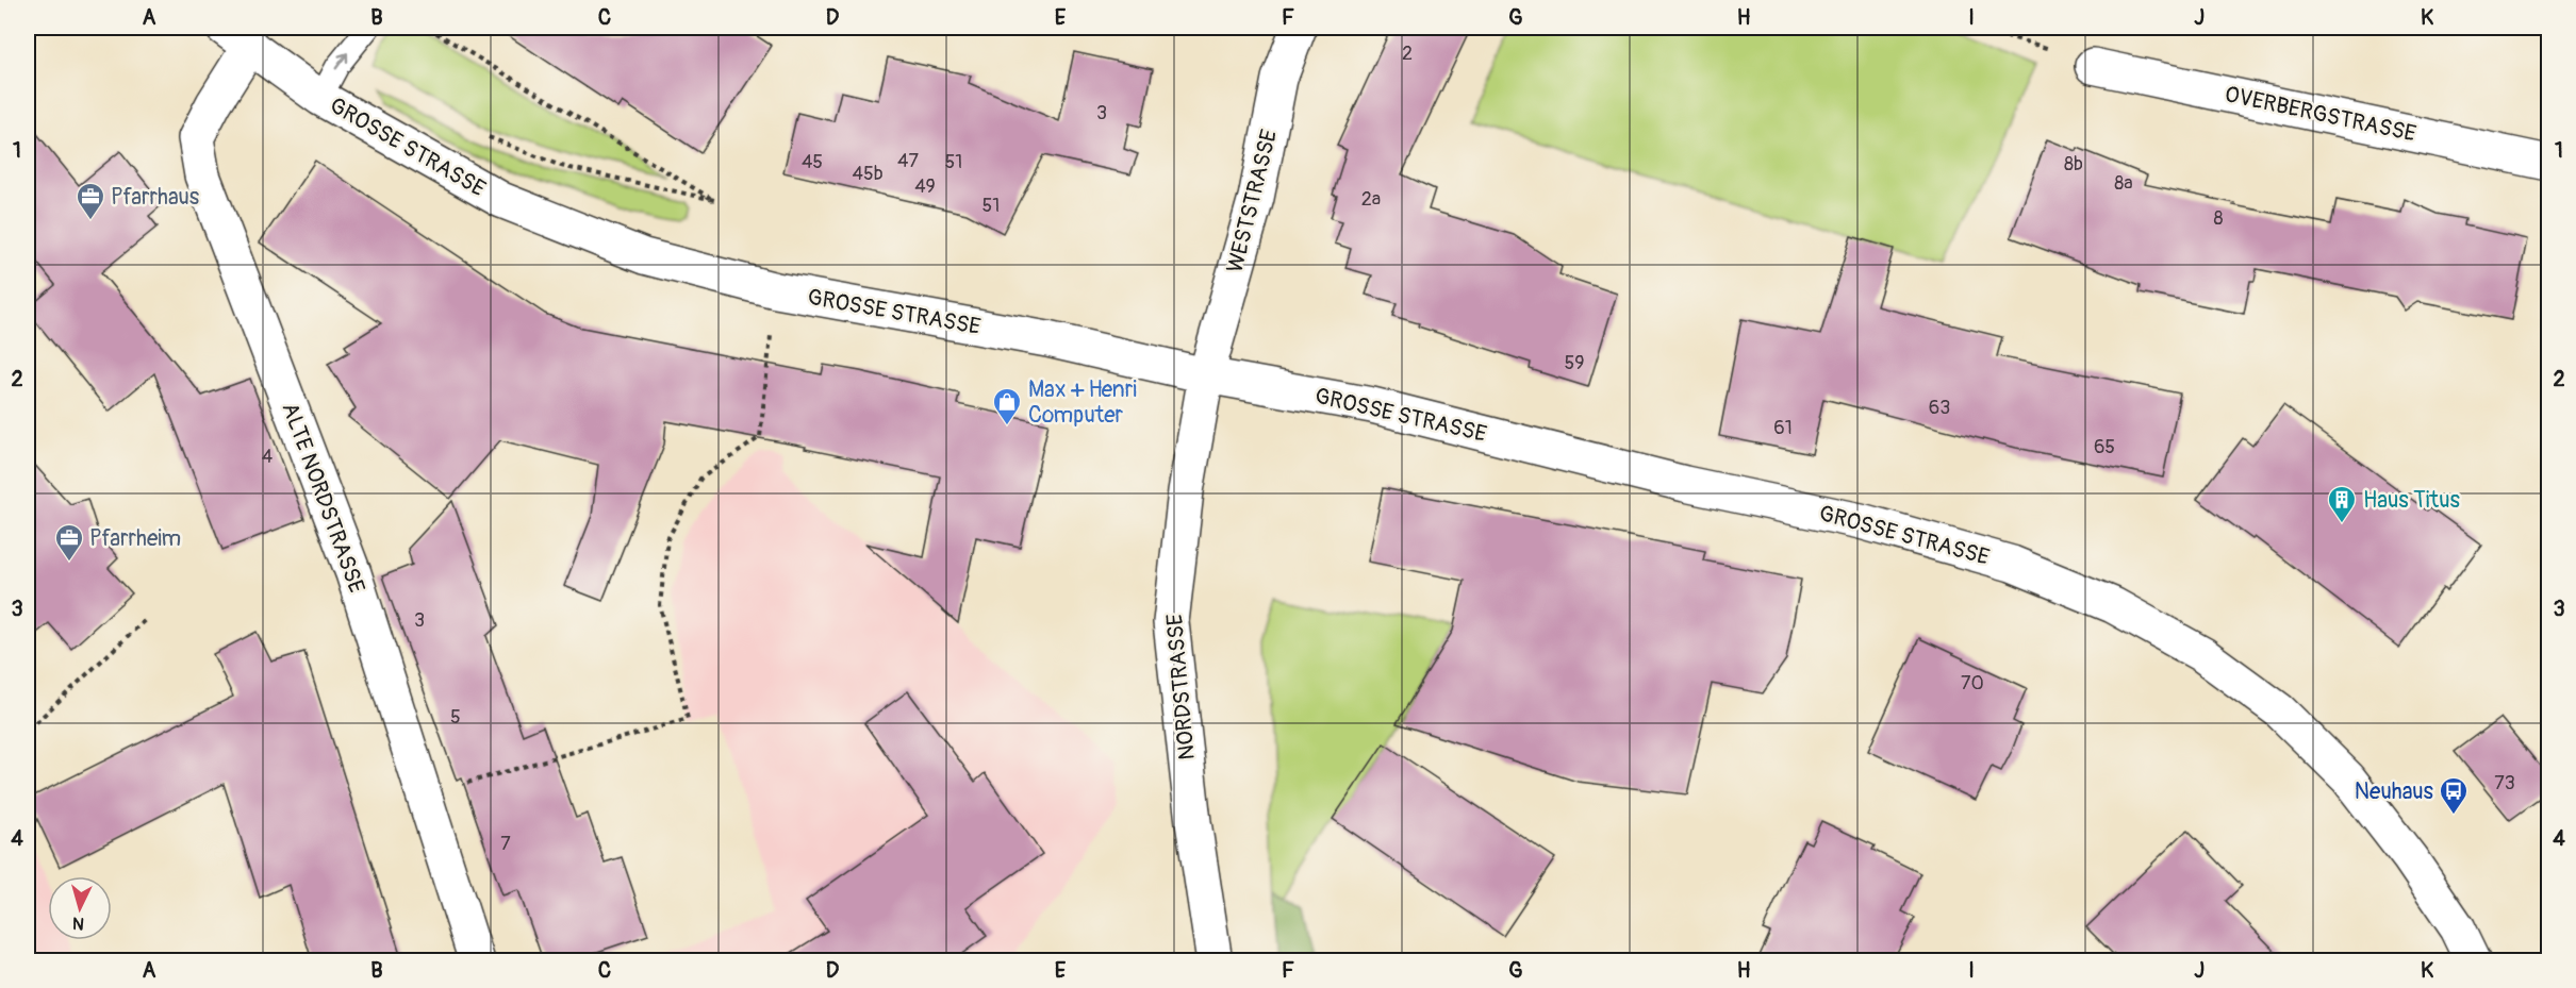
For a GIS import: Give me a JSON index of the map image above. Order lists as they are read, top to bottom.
{
  "streets": {
    "street": [
      "OVERBERGSTRASSE",
      "GROSSE STRASSE",
      "WESTSTRASSE",
      "ALTE NORDSTRASSE",
      "NORDSTRASSE"
    ]
  },
  "crossings": [
    ["GROSSE STRASSE", "WESTSTRASSE"],
    ["GROSSE STRASSE", "ALTE NORDSTRASSE"],
    ["GROSSE STRASSE", "NORDSTRASSE"],
    ["WESTSTRASSE", "NORDSTRASSE"]
  ],
  "places": {
    "office": ["Pfarrhaus", "Pfarrheim"],
    "shop": ["Max + Henri Computer"],
    "building": ["Haus Titus"],
    "bus stop": ["Neuhaus"]
  },
  "house_numbers": [
    "2",
    "3",
    "47",
    "45",
    "51",
    "8b",
    "45b",
    "8a",
    "49",
    "2a",
    "51",
    "8",
    "59",
    "63",
    "61",
    "65",
    "4",
    "3",
    "70",
    "5",
    "73",
    "7"
  ],
  "north": "bottom",
  "grid": {
    "columns": [
      "A",
      "B",
      "C",
      "D",
      "E",
      "F",
      "G",
      "H",
      "I",
      "J",
      "K"
    ],
    "rows": [
      "1",
      "2",
      "3",
      "4"
    ]
  }
}
